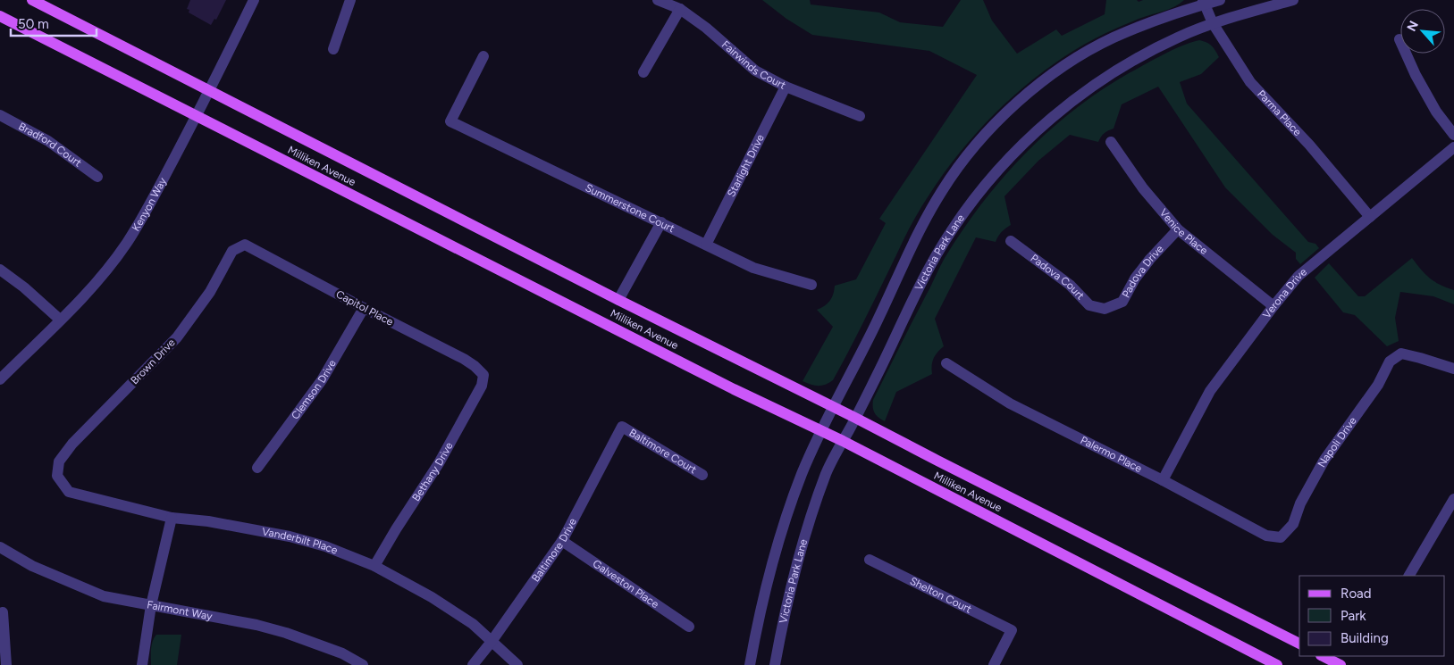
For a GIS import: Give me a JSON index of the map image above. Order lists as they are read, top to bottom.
{
  "streets": {
    "main road": ["Milliken Avenue"],
    "street": [
      "Fairwinds Court",
      "Parma Place",
      "Bradford Court",
      "Starlight Drive",
      "Kenyon Way",
      "Summerstone Court",
      "Venice Place",
      "Victoria Park Lane",
      "Padova Drive",
      "Padova Court",
      "Verona Drive",
      "Capitol Place",
      "Brown Drive",
      "Clemson Drive",
      "Napoli Drive",
      "Baltimore Court",
      "Palermo Place",
      "Bethany Drive",
      "Vanderbilt Place",
      "Baltimore Drive",
      "Galveston Place",
      "Shelton Court",
      "Fairmont Way"
    ]
  },
  "crossings": [
    ["Fairwinds Court", "Starlight Drive"],
    ["Parma Place", "Victoria Park Lane"],
    ["Parma Place", "Verona Drive"],
    ["Milliken Avenue", "Kenyon Way"],
    ["Milliken Avenue", "Victoria Park Lane"],
    ["Starlight Drive", "Summerstone Court"],
    ["Venice Place", "Padova Drive"],
    ["Venice Place", "Verona Drive"],
    ["Padova Drive", "Padova Court"],
    ["Verona Drive", "Palermo Place"],
    ["Capitol Place", "Brown Drive"],
    ["Capitol Place", "Clemson Drive"],
    ["Capitol Place", "Bethany Drive"],
    ["Brown Drive", "Vanderbilt Place"],
    ["Napoli Drive", "Palermo Place"],
    ["Baltimore Court", "Baltimore Drive"],
    ["Bethany Drive", "Vanderbilt Place"],
    ["Vanderbilt Place", "Baltimore Drive"],
    ["Baltimore Drive", "Galveston Place"]
  ],
  "legend": ["Road", "Park", "Building"],
  "scale_bar": "50 m",
  "north": "top left"
}
